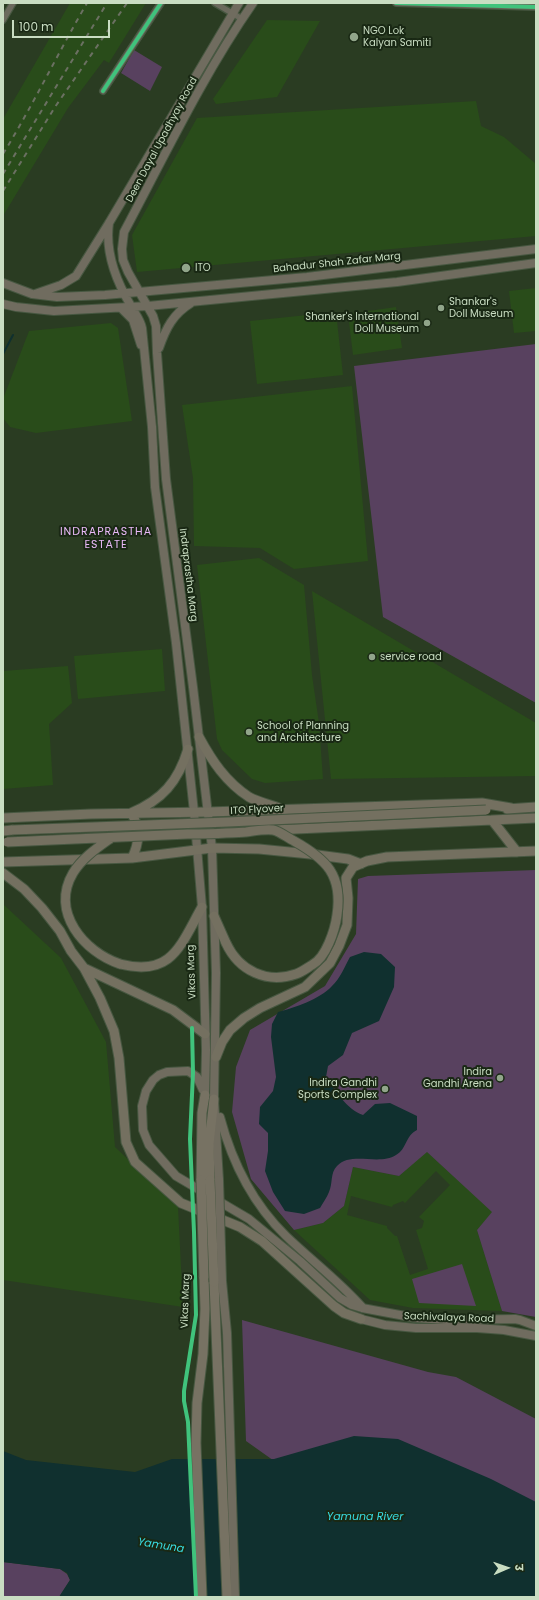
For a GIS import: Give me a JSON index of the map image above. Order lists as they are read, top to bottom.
{
  "streets": {
    "highway": ["ITO Flyover"],
    "main road": [
      "Deen Dayal Upadhyay Road",
      "Bahadur Shah Zafar Marg",
      "Indraprastha Marg",
      "Vikas Marg",
      "Sachivalaya Road"
    ]
  },
  "crossings": [
    ["Deen Dayal Upadhyay Road", "Bahadur Shah Zafar Marg"],
    ["Deen Dayal Upadhyay Road", "Indraprastha Marg"],
    ["Bahadur Shah Zafar Marg", "Indraprastha Marg"],
    ["Indraprastha Marg", "Vikas Marg"],
    ["Vikas Marg", "Sachivalaya Road"]
  ],
  "districts": ["INDRAPRASTHA ESTATE"],
  "water": ["Yamuna River", "Yamuna"],
  "places": [
    "NGO Lok Kalyan Samiti",
    "ITO",
    "Shankar's Doll Museum",
    "Shanker's International Doll Museum",
    "service road",
    "School of Planning and Architecture",
    "Indira Gandhi Arena",
    "Indira Gandhi Sports Complex"
  ],
  "scale_bar": "100 m",
  "north": "right"
}
